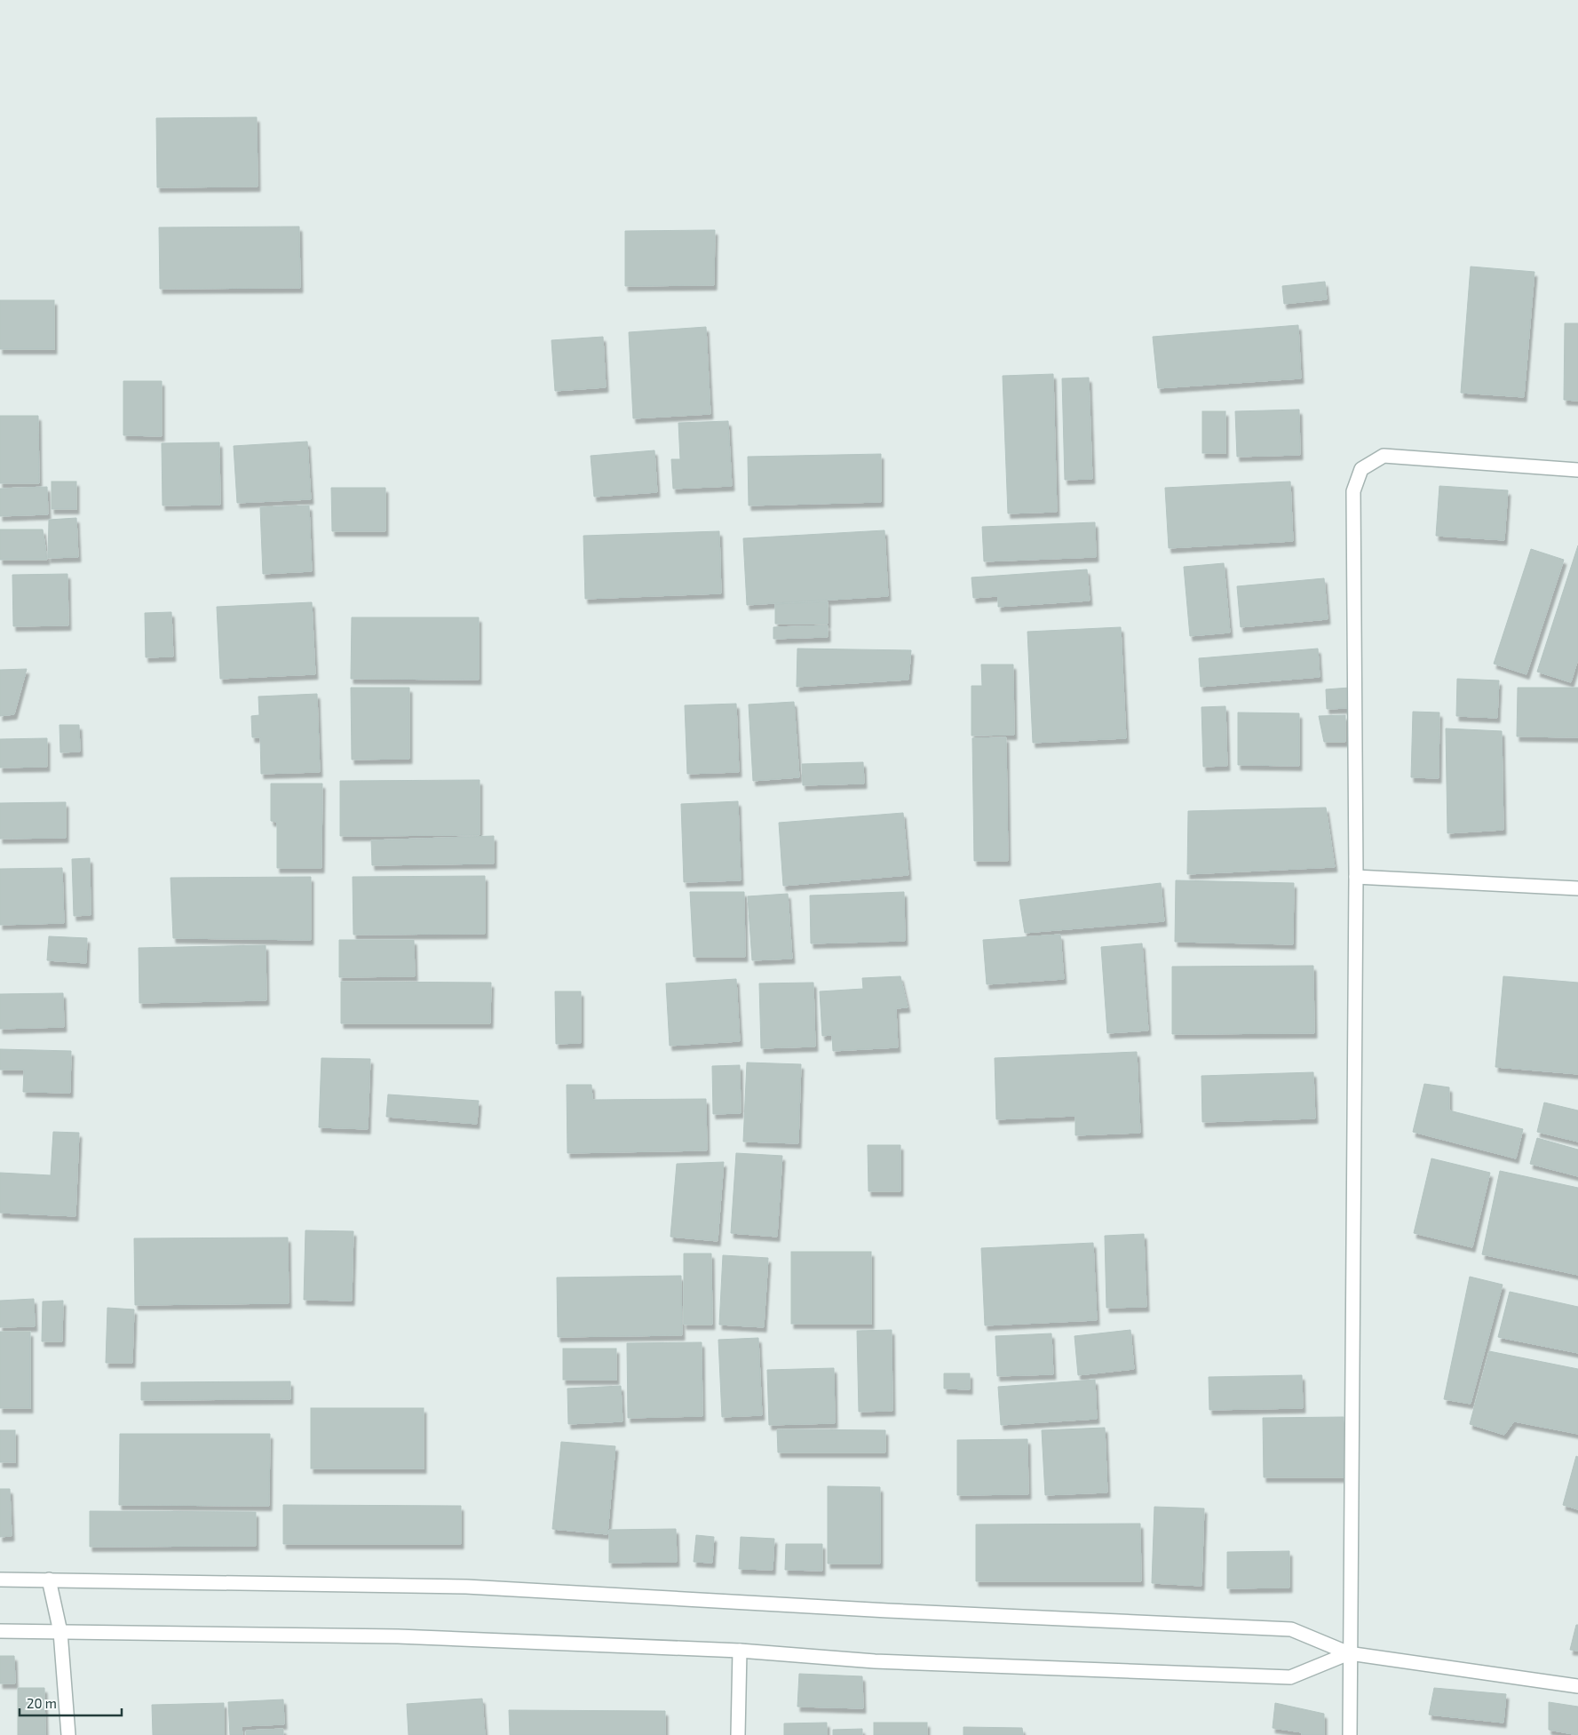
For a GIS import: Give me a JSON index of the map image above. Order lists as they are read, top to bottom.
{
  "scale_bar": "20 m"
}
